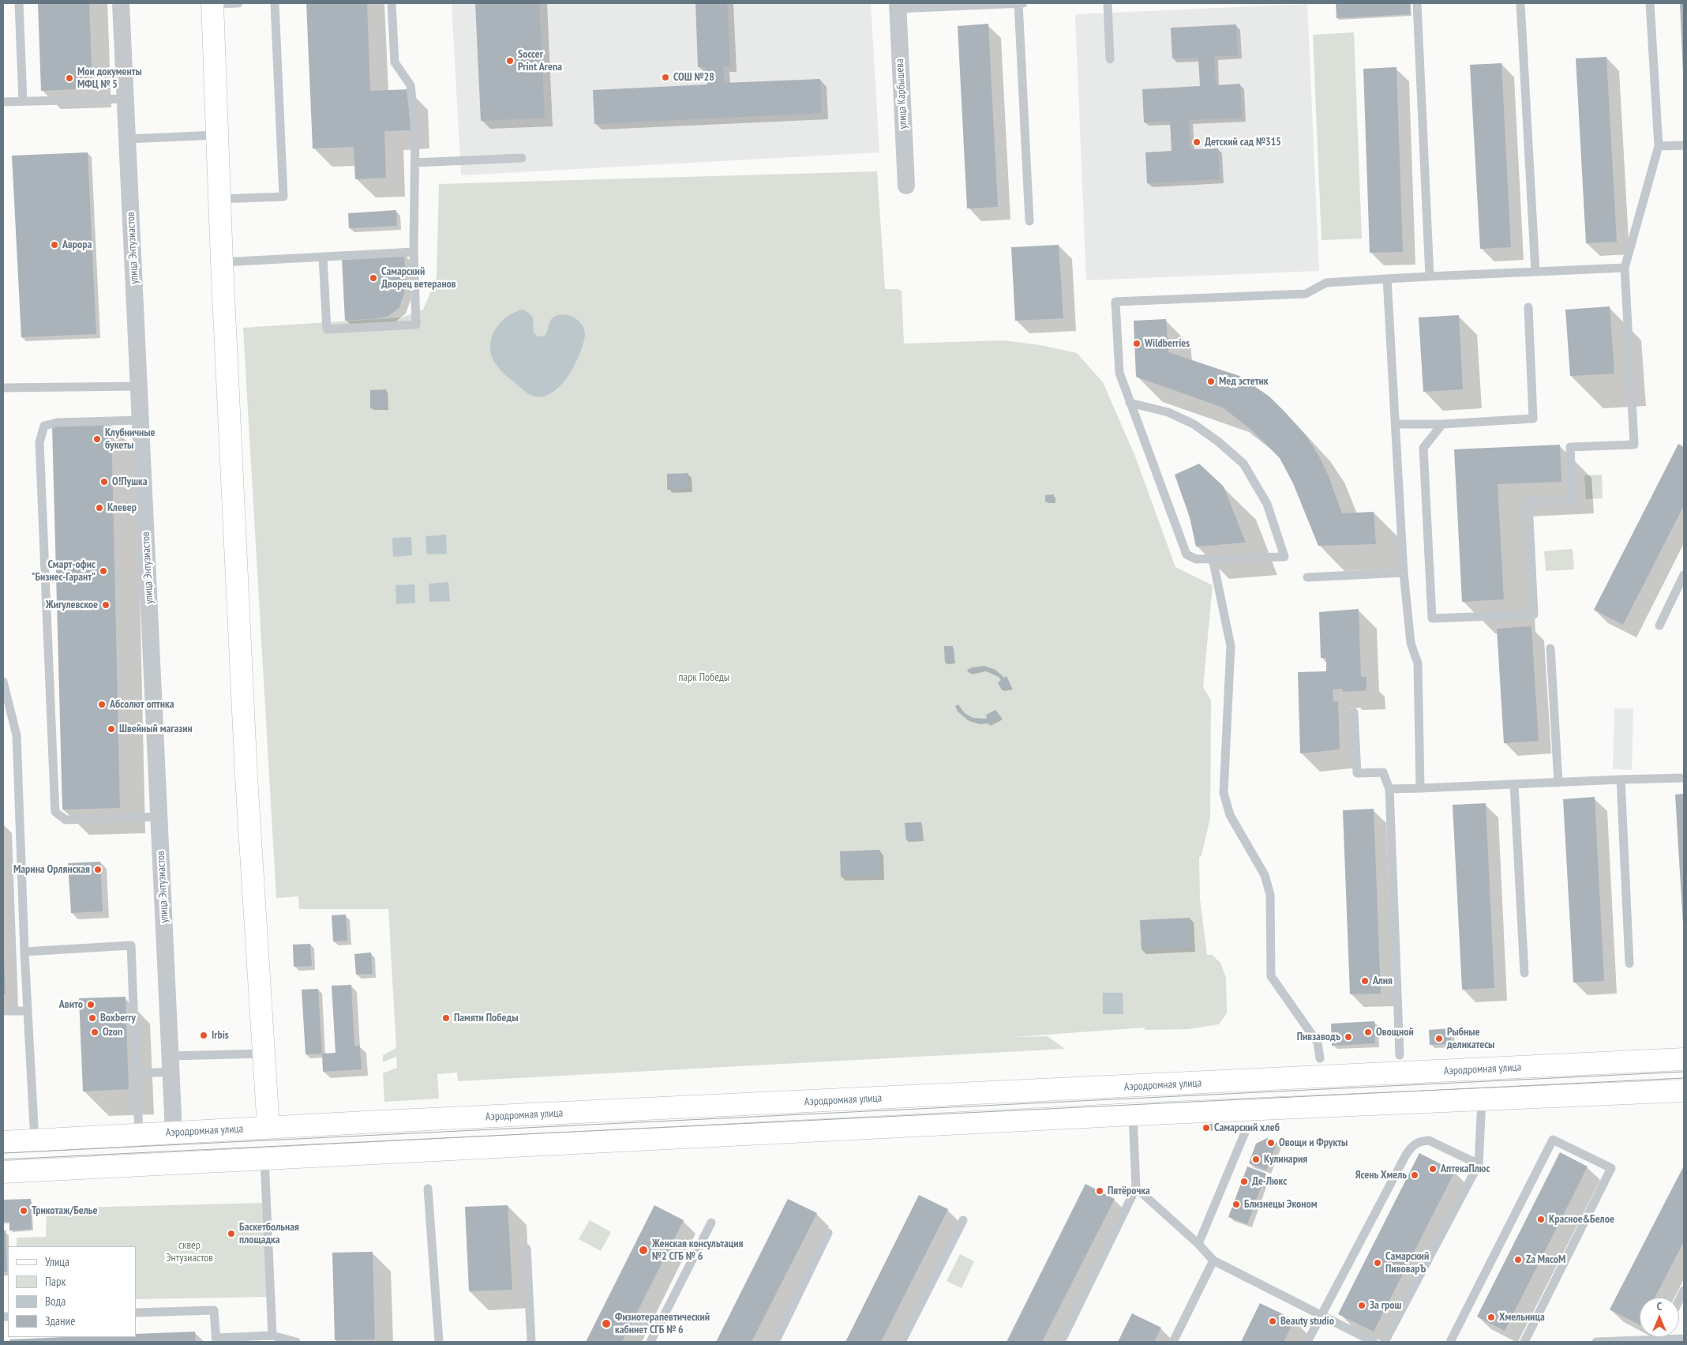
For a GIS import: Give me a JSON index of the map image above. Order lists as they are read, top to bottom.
{
  "streets": {
    "main road": ["Аэродромная улица"],
    "street": ["улица Карбышева", "улица Энтузиастов"]
  },
  "crossings": [
    ["улица Энтузиастов", "Аэродромная улица"]
  ],
  "parks": ["парк Победы", "сквер Энтузиастов"],
  "places": [
    "Soccer Print Arena",
    "СОШ №28",
    "Мои документы МФЦ № 5",
    "Детский сад №315",
    "Аврора",
    "Самарский Дворец ветеранов",
    "Wildberries",
    "Мед эстетик",
    "Клубничные букеты",
    "О!Пушка",
    "Клевер",
    "Смарт-офис \"Бизнес-Гарант\"",
    "Жигулевское",
    "Абсолют оптика",
    "Швейный магазин",
    "Марина Орлянская",
    "Алия",
    "Авито",
    "Boxberry",
    "Памяти Победы",
    "Ozon",
    "Овощной",
    "Irbis",
    "Пивзаводъ",
    "Рыбные деликатесы",
    "Самарский хлеб",
    "Овощи и Фрукты",
    "Кулинария",
    "АптекаПлюс",
    "Ясень Хмель",
    "Де-Люкс",
    "Пятёрочка",
    "Близнецы Эконом",
    "Трикотаж/Белье",
    "Красное&Белое",
    "Баскетбольная площадка",
    "Женская консультация №2 СГБ № 6",
    "Za МясоМ",
    "Самарский ПивоварЪ",
    "За грош",
    "Хмельница",
    "Beauty studio",
    "Физиотерапевтический кабинет СГБ № 6"
  ],
  "legend": [
    "Улица",
    "Парк",
    "Вода",
    "Здание"
  ],
  "north": "top"
}
